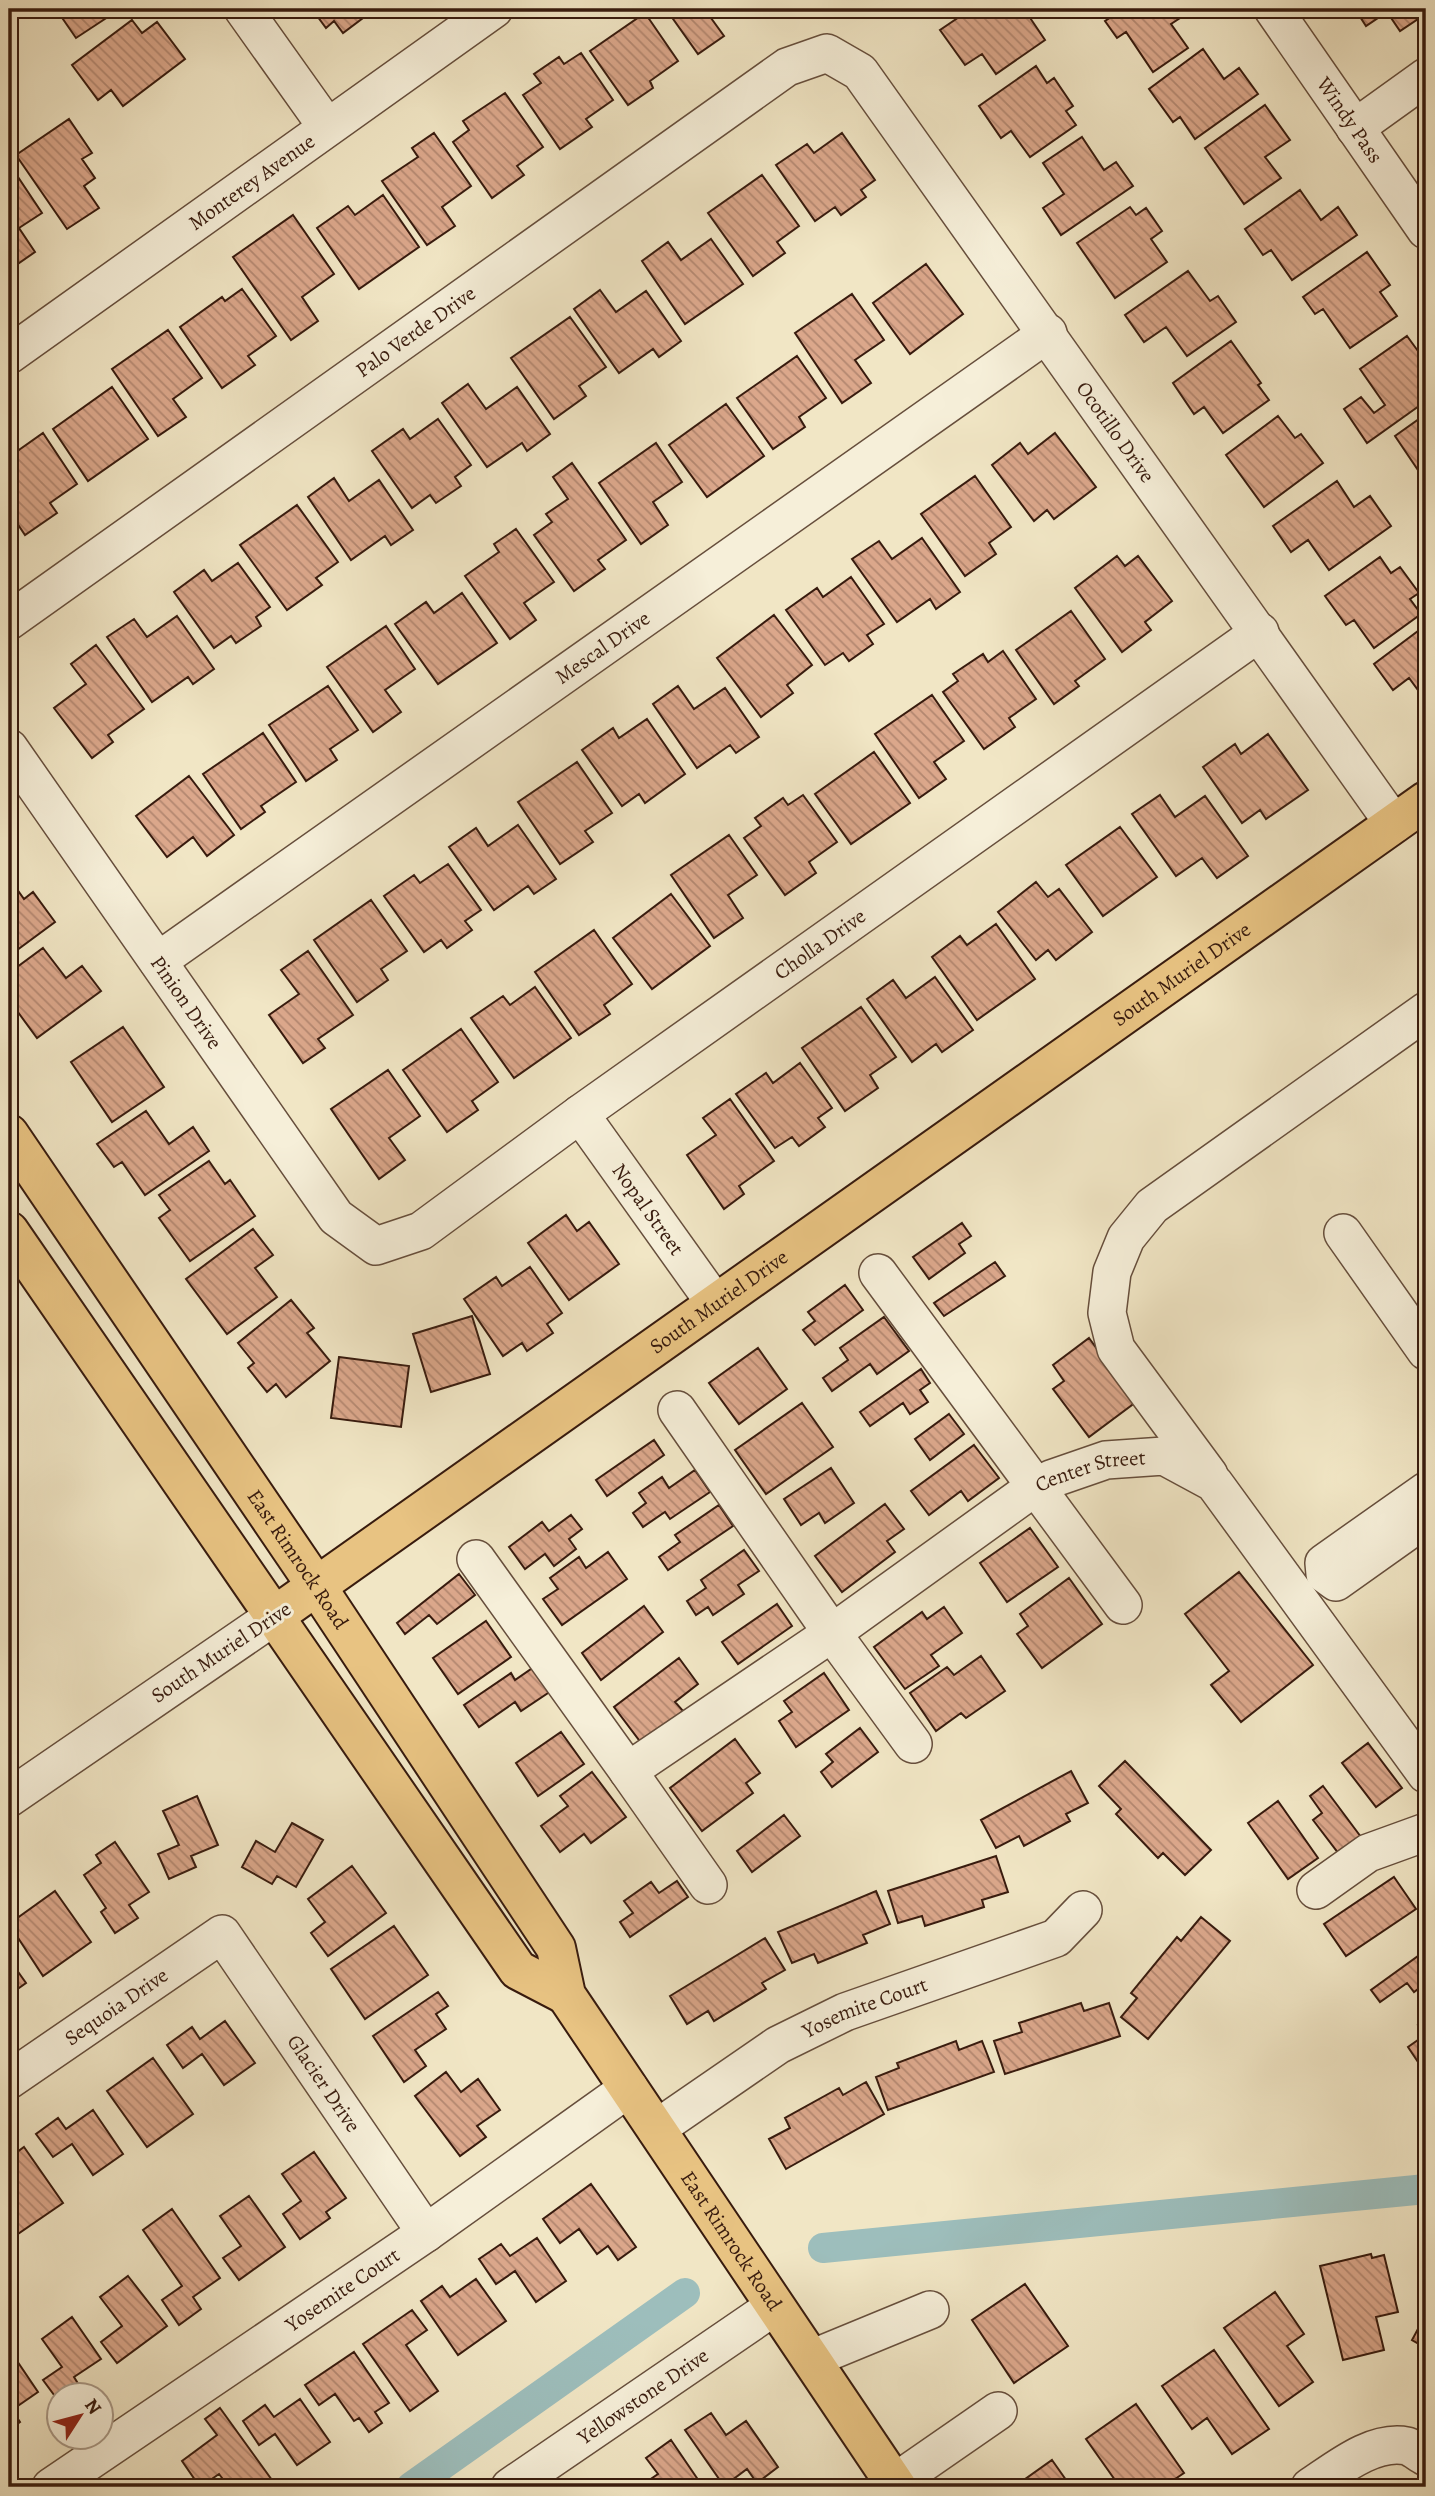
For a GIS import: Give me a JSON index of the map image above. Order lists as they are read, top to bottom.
{
  "streets": {
    "main road": ["South Muriel Drive", "East Rimrock Road"],
    "street": [
      "Windy Pass",
      "Monterey Avenue",
      "Palo Verde Drive",
      "Ocotillo Drive",
      "Mescal Drive",
      "Cholla Drive",
      "Pinion Drive",
      "Nopal Street",
      "Center Street",
      "Sequoia Drive",
      "Yosemite Court",
      "Glacier Drive",
      "Yellowstone Drive"
    ]
  },
  "crossings": [
    ["Palo Verde Drive", "Ocotillo Drive"],
    ["Ocotillo Drive", "Mescal Drive"],
    ["Ocotillo Drive", "Cholla Drive"],
    ["Ocotillo Drive", "South Muriel Drive"],
    ["Mescal Drive", "Pinion Drive"],
    ["Cholla Drive", "Pinion Drive"],
    ["Cholla Drive", "Nopal Street"],
    ["South Muriel Drive", "Nopal Street"],
    ["South Muriel Drive", "East Rimrock Road"],
    ["East Rimrock Road", "Yosemite Court"],
    ["East Rimrock Road", "Yellowstone Drive"],
    ["Sequoia Drive", "Glacier Drive"],
    ["Yosemite Court", "Glacier Drive"]
  ],
  "north": "top right"
}
